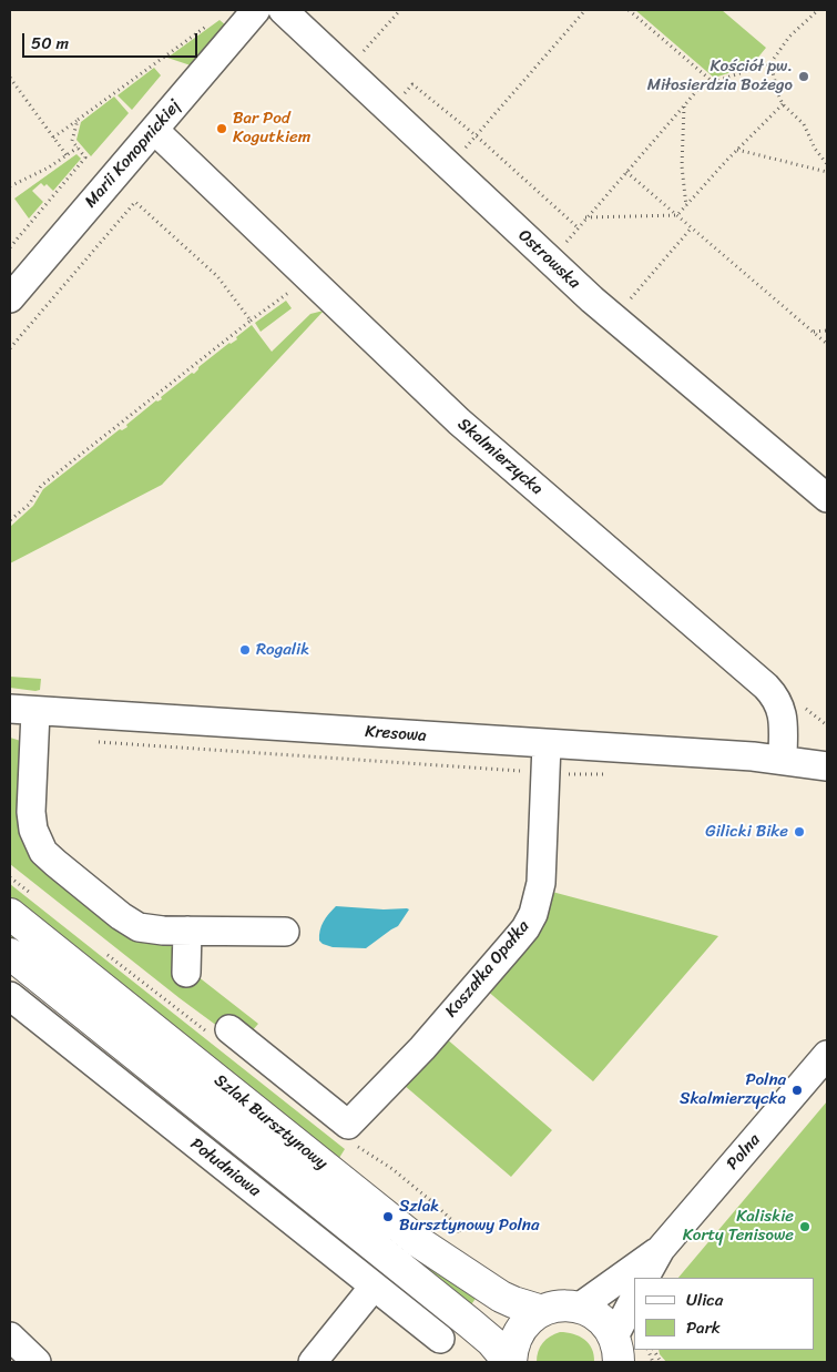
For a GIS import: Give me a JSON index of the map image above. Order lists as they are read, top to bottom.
{
  "streets": {
    "main road": ["Szlak Bursztynowy"],
    "street": [
      "Marii Konopnickiej",
      "Ostrowska",
      "Skalmierzycka",
      "Kresowa",
      "Koszałka Opałka",
      "Polna",
      "Południowa"
    ]
  },
  "crossings": [
    ["Marii Konopnickiej", "Skalmierzycka"],
    ["Skalmierzycka", "Kresowa"],
    ["Kresowa", "Koszałka Opałka"]
  ],
  "places": [
    "Kościół pw. Miłosierdzia Bożego",
    "Bar Pod Kogutkiem",
    "Rogalik",
    "Gilicki Bike",
    "Polna Skalmierzycka",
    "Szlak Bursztynowy Polna",
    "Kaliskie Korty Tenisowe"
  ],
  "legend": ["Ulica", "Park"],
  "scale_bar": "50 m"
}
